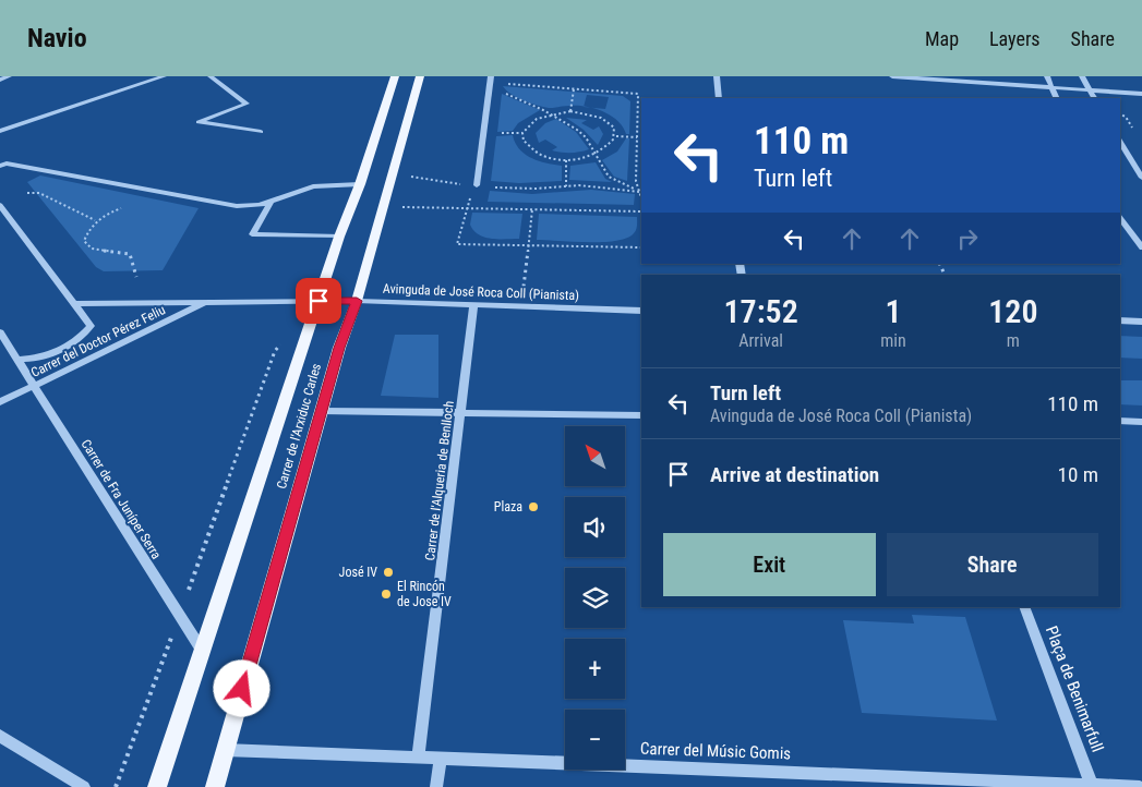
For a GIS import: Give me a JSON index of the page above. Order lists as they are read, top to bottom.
{
  "streets": {
    "main road": ["Carrer de l'Arxiduc Carles"],
    "street": [
      "Avinguda de José Roca Coll (Pianista)",
      "Carrer del Doctor Pérez Feliu",
      "Carrer de l'Alqueria de Benlloch",
      "Carrer de Fra Juníper Serra",
      "Plaça de Benimarfull",
      "Carrer del Músic Gomis"
    ]
  },
  "crossings": [
    ["Avinguda de José Roca Coll (Pianista)", "Carrer de l'Arxiduc Carles"],
    ["Avinguda de José Roca Coll (Pianista)", "Carrer de l'Alqueria de Benlloch"],
    ["Carrer del Doctor Pérez Feliu", "Carrer de Fra Juníper Serra"],
    ["Carrer de l'Arxiduc Carles", "Carrer de Fra Juníper Serra"],
    ["Carrer de l'Arxiduc Carles", "Carrer del Músic Gomis"],
    ["Carrer de l'Alqueria de Benlloch", "Carrer del Músic Gomis"],
    ["Plaça de Benimarfull", "Carrer del Músic Gomis"]
  ],
  "places": ["Plaza", "José IV", "El Rincón de Jose IV"],
  "north": "top left",
  "page": {
    "header": "Navio",
    "nav": ["Map", "Layers", "Share"],
    "turn": ["110 m", "Turn left"],
    "eta": [
      "17:52",
      "Arrival",
      "1",
      "min",
      "120",
      "m"
    ],
    "list": [
      {
        "name": "Turn left",
        "note": "Avinguda de José Roca Coll (Pianista)",
        "value": "110 m"
      },
      {
        "name": "Arrive at destination",
        "value": "10 m"
      }
    ],
    "map_buttons": ["+", "−"],
    "buttons": ["Exit", "Share"]
  }
}
